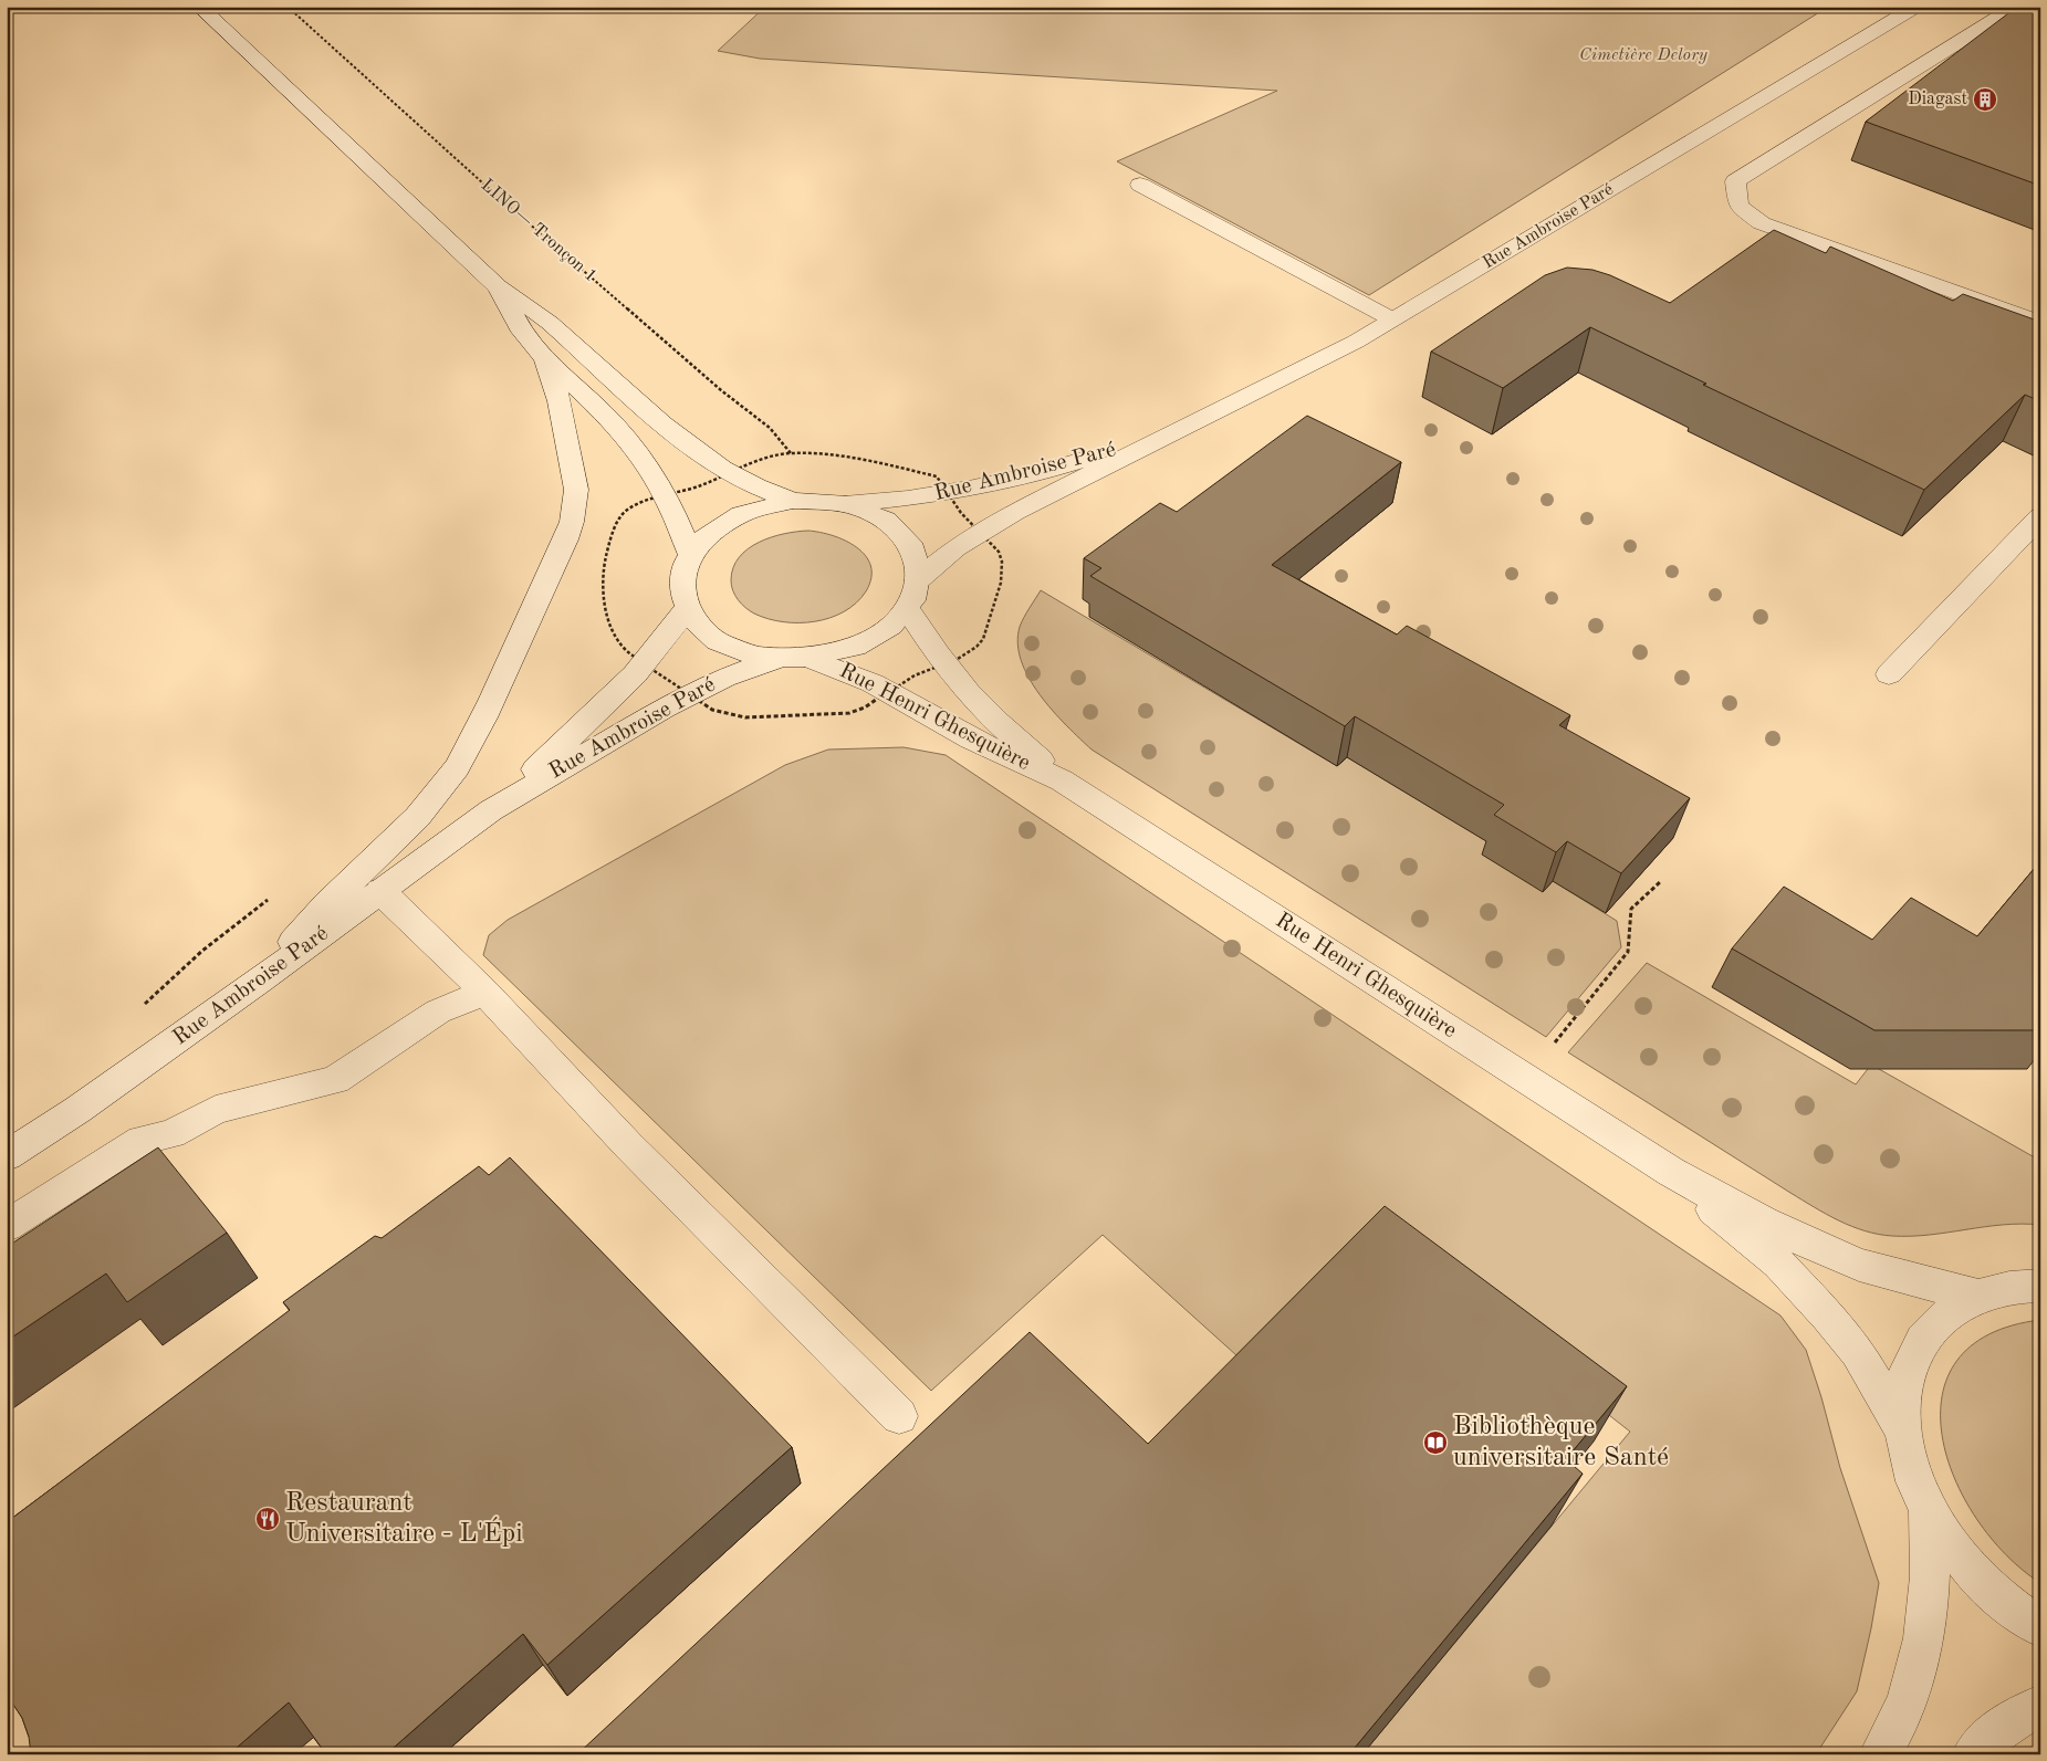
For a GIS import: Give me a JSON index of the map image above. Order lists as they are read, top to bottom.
{
  "streets": {
    "street": ["Rue Ambroise Paré", "Rue Henri Ghesquière"],
    "path": ["LINO— Tronçon 1"]
  },
  "crossings": [
    ["Rue Ambroise Paré", "Rue Henri Ghesquière"]
  ],
  "parks": ["Cimetière Delory"],
  "places": {
    "building": ["Diagast"],
    "library": ["Bibliothèque universitaire Santé"],
    "restaurant": ["Restaurant Universitaire - L'Épi"]
  }
}
